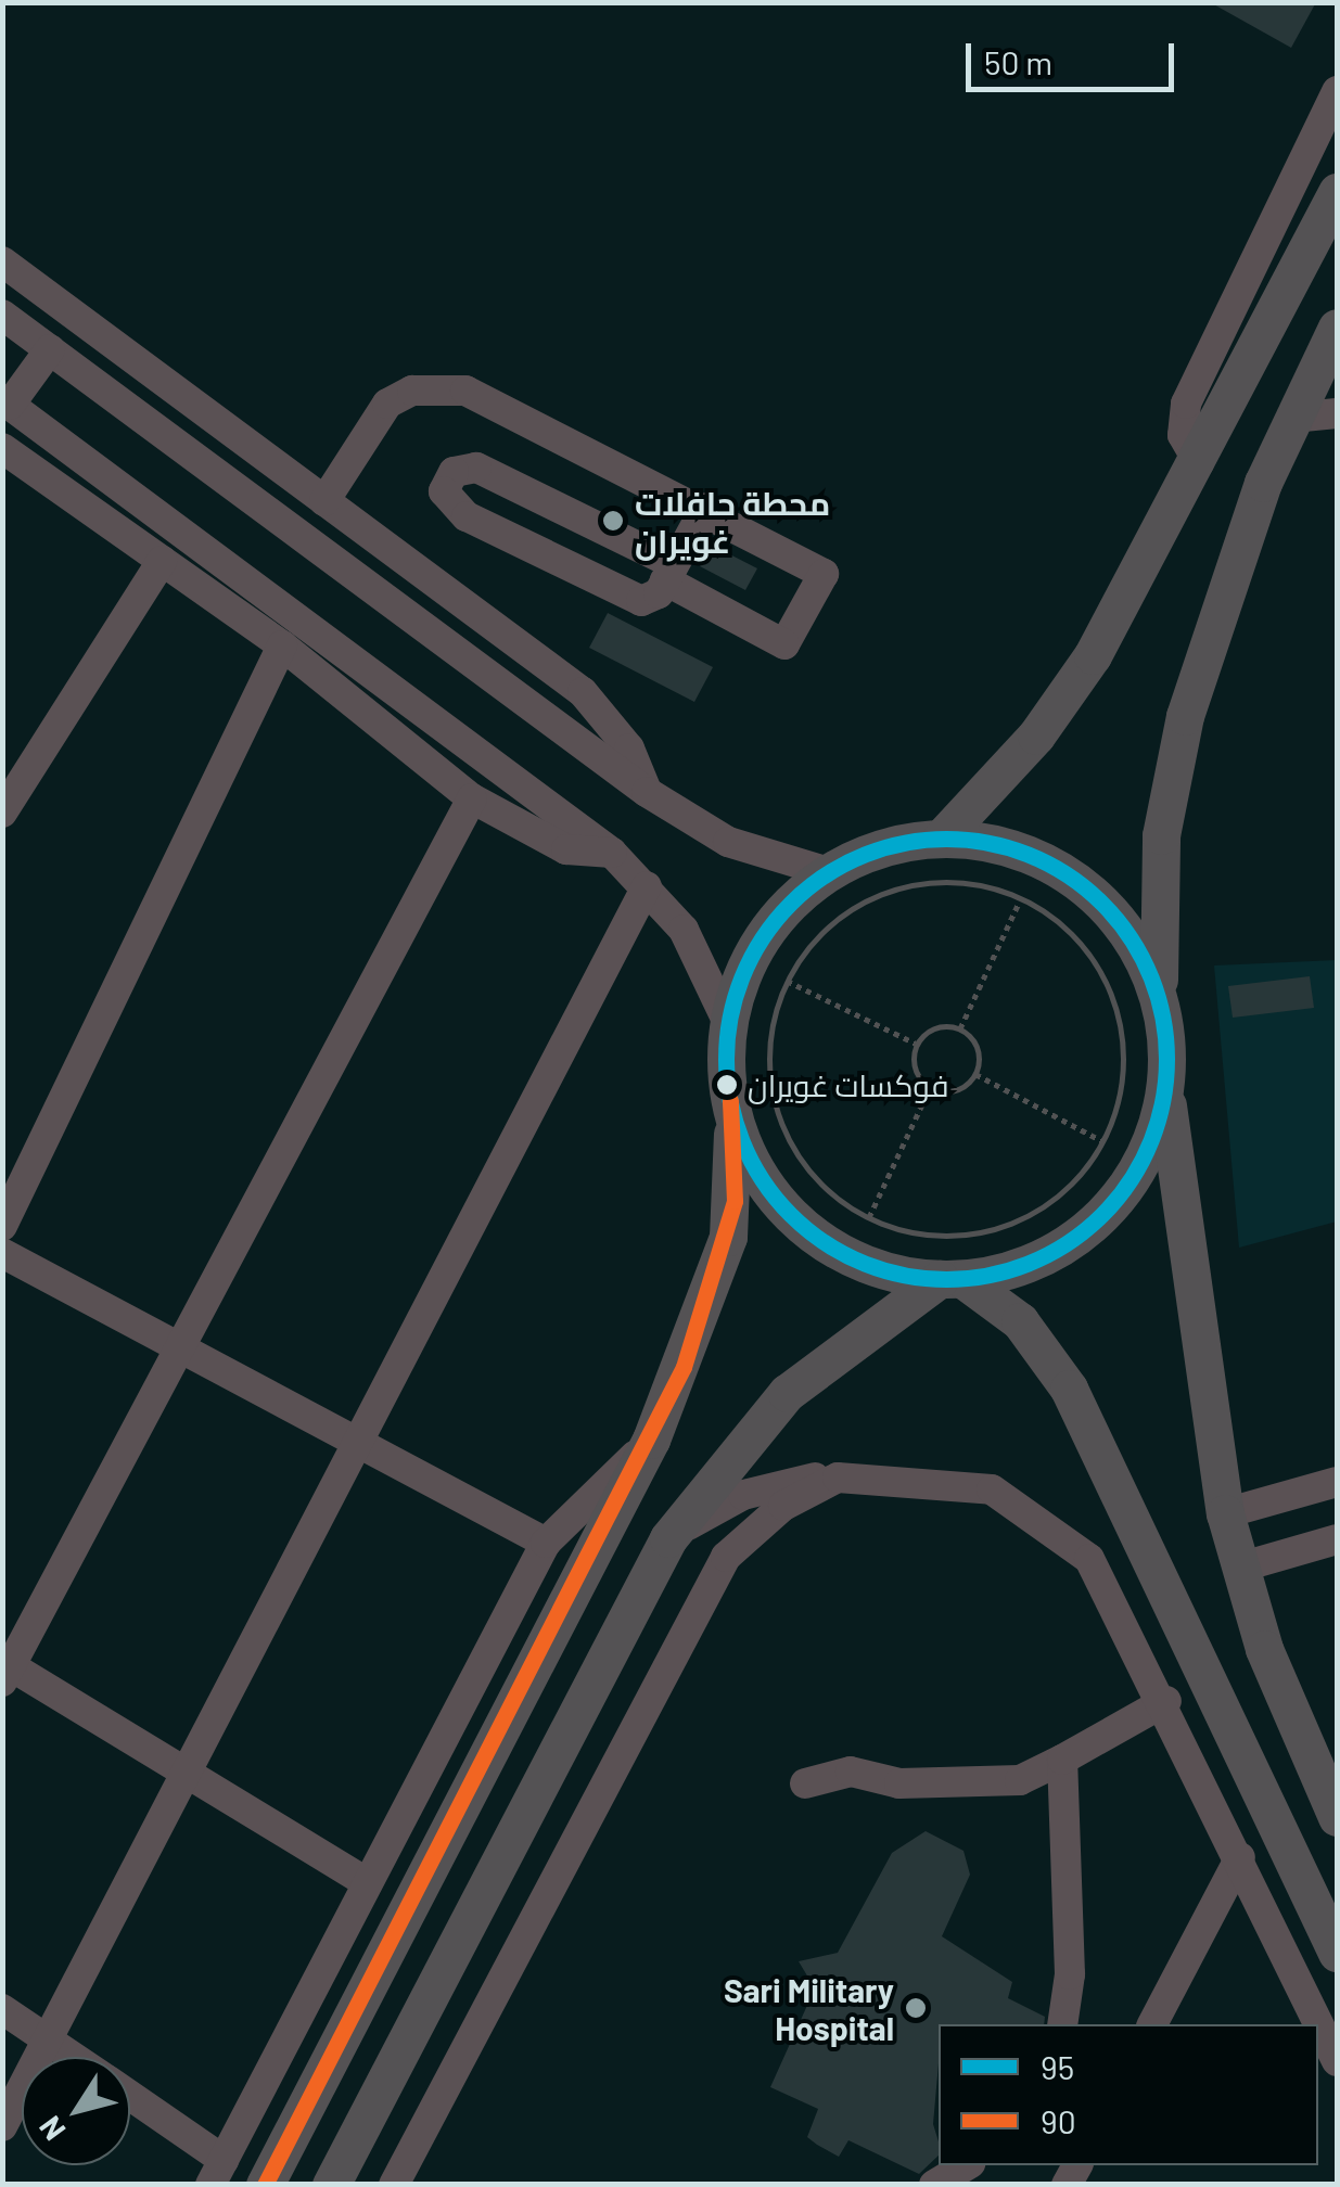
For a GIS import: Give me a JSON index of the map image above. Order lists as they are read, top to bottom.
{
  "places": ["محطة حافلات غويران", "فوكسات غويران", "Sari Military Hospital"],
  "lines": ["transit line 95", "transit line 90"],
  "legend": ["95", "90"],
  "scale_bar": "50 m",
  "north": "bottom left"
}
